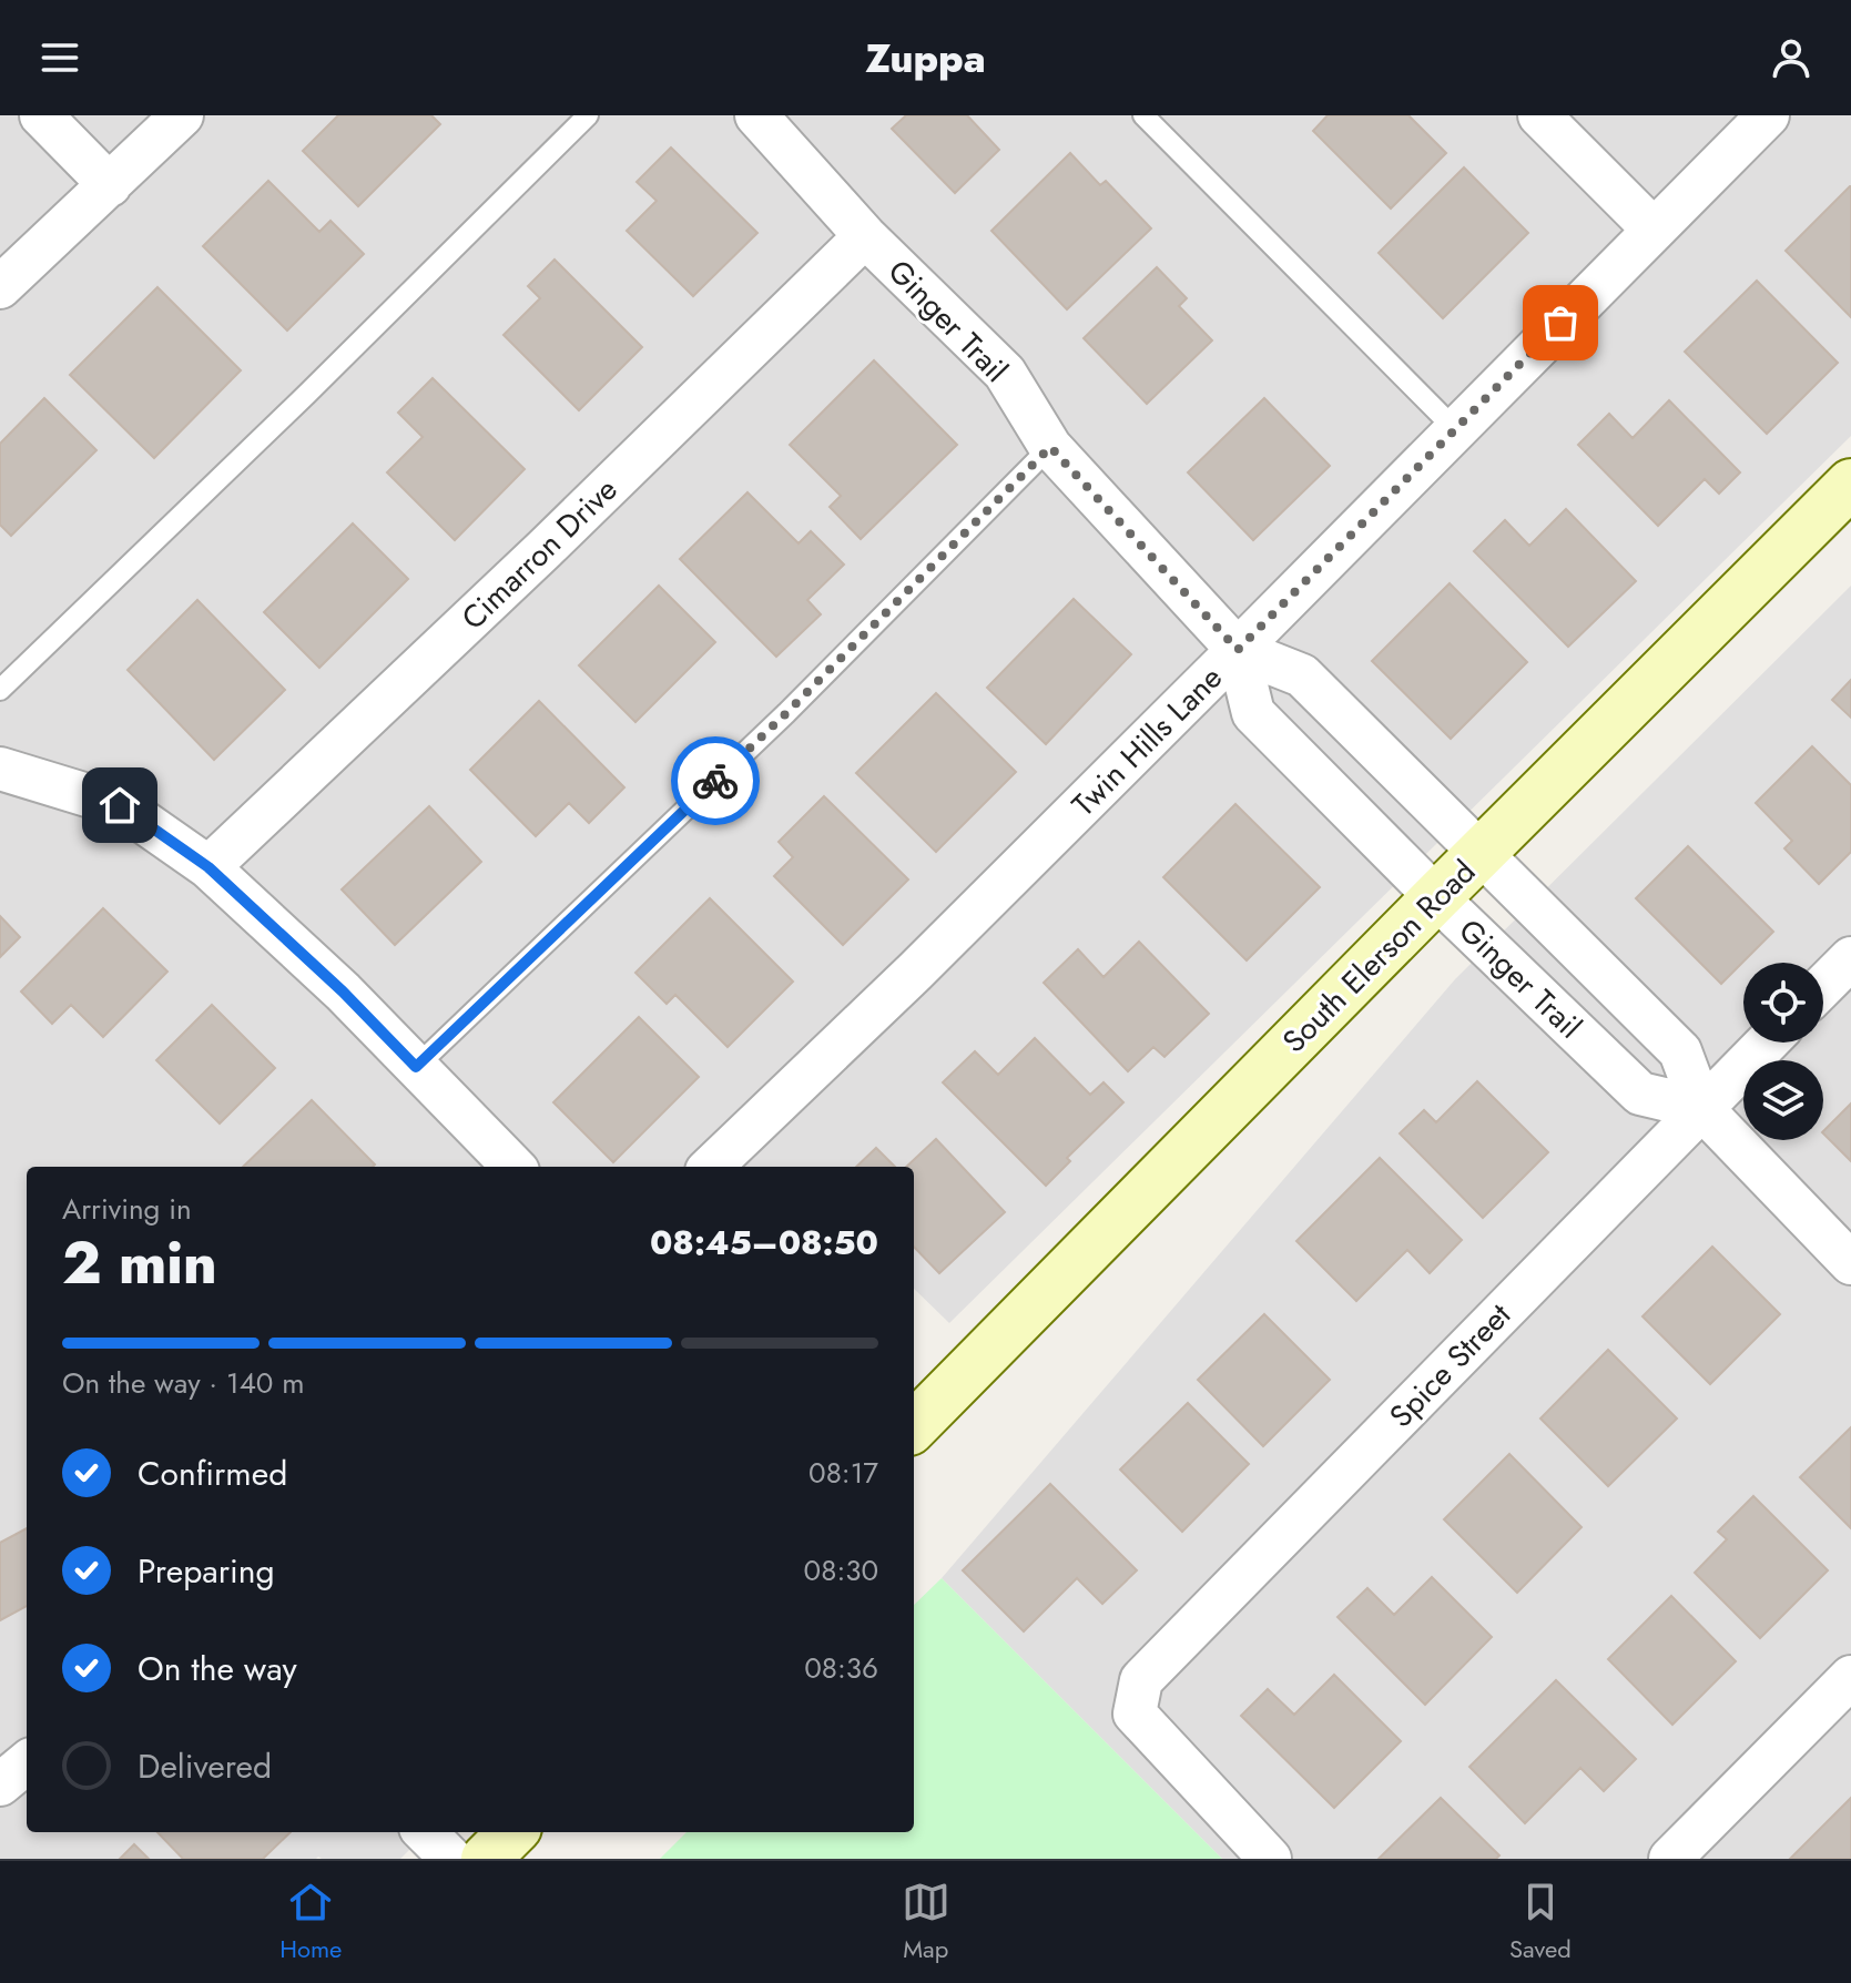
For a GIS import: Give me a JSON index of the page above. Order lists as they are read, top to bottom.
{
  "streets": {
    "street": [
      "Ginger Trail",
      "Cimarron Drive",
      "Twin Hills Lane",
      "South Elerson Road",
      "Spice Street"
    ]
  },
  "crossings": [
    ["Ginger Trail", "Cimarron Drive"],
    ["Ginger Trail", "Twin Hills Lane"],
    ["Ginger Trail", "South Elerson Road"],
    ["Ginger Trail", "Spice Street"]
  ],
  "page": {
    "header": "Zuppa",
    "heading": ["2 min", "Arriving in", "08:45–08:50"],
    "bar": "On the way · 140 m",
    "list": [
      ["Confirmed", "08:17"],
      ["Preparing", "08:30"],
      ["On the way", "08:36"],
      "Delivered"
    ],
    "tabs": ["Home", "Map", "Saved"]
  }
}
